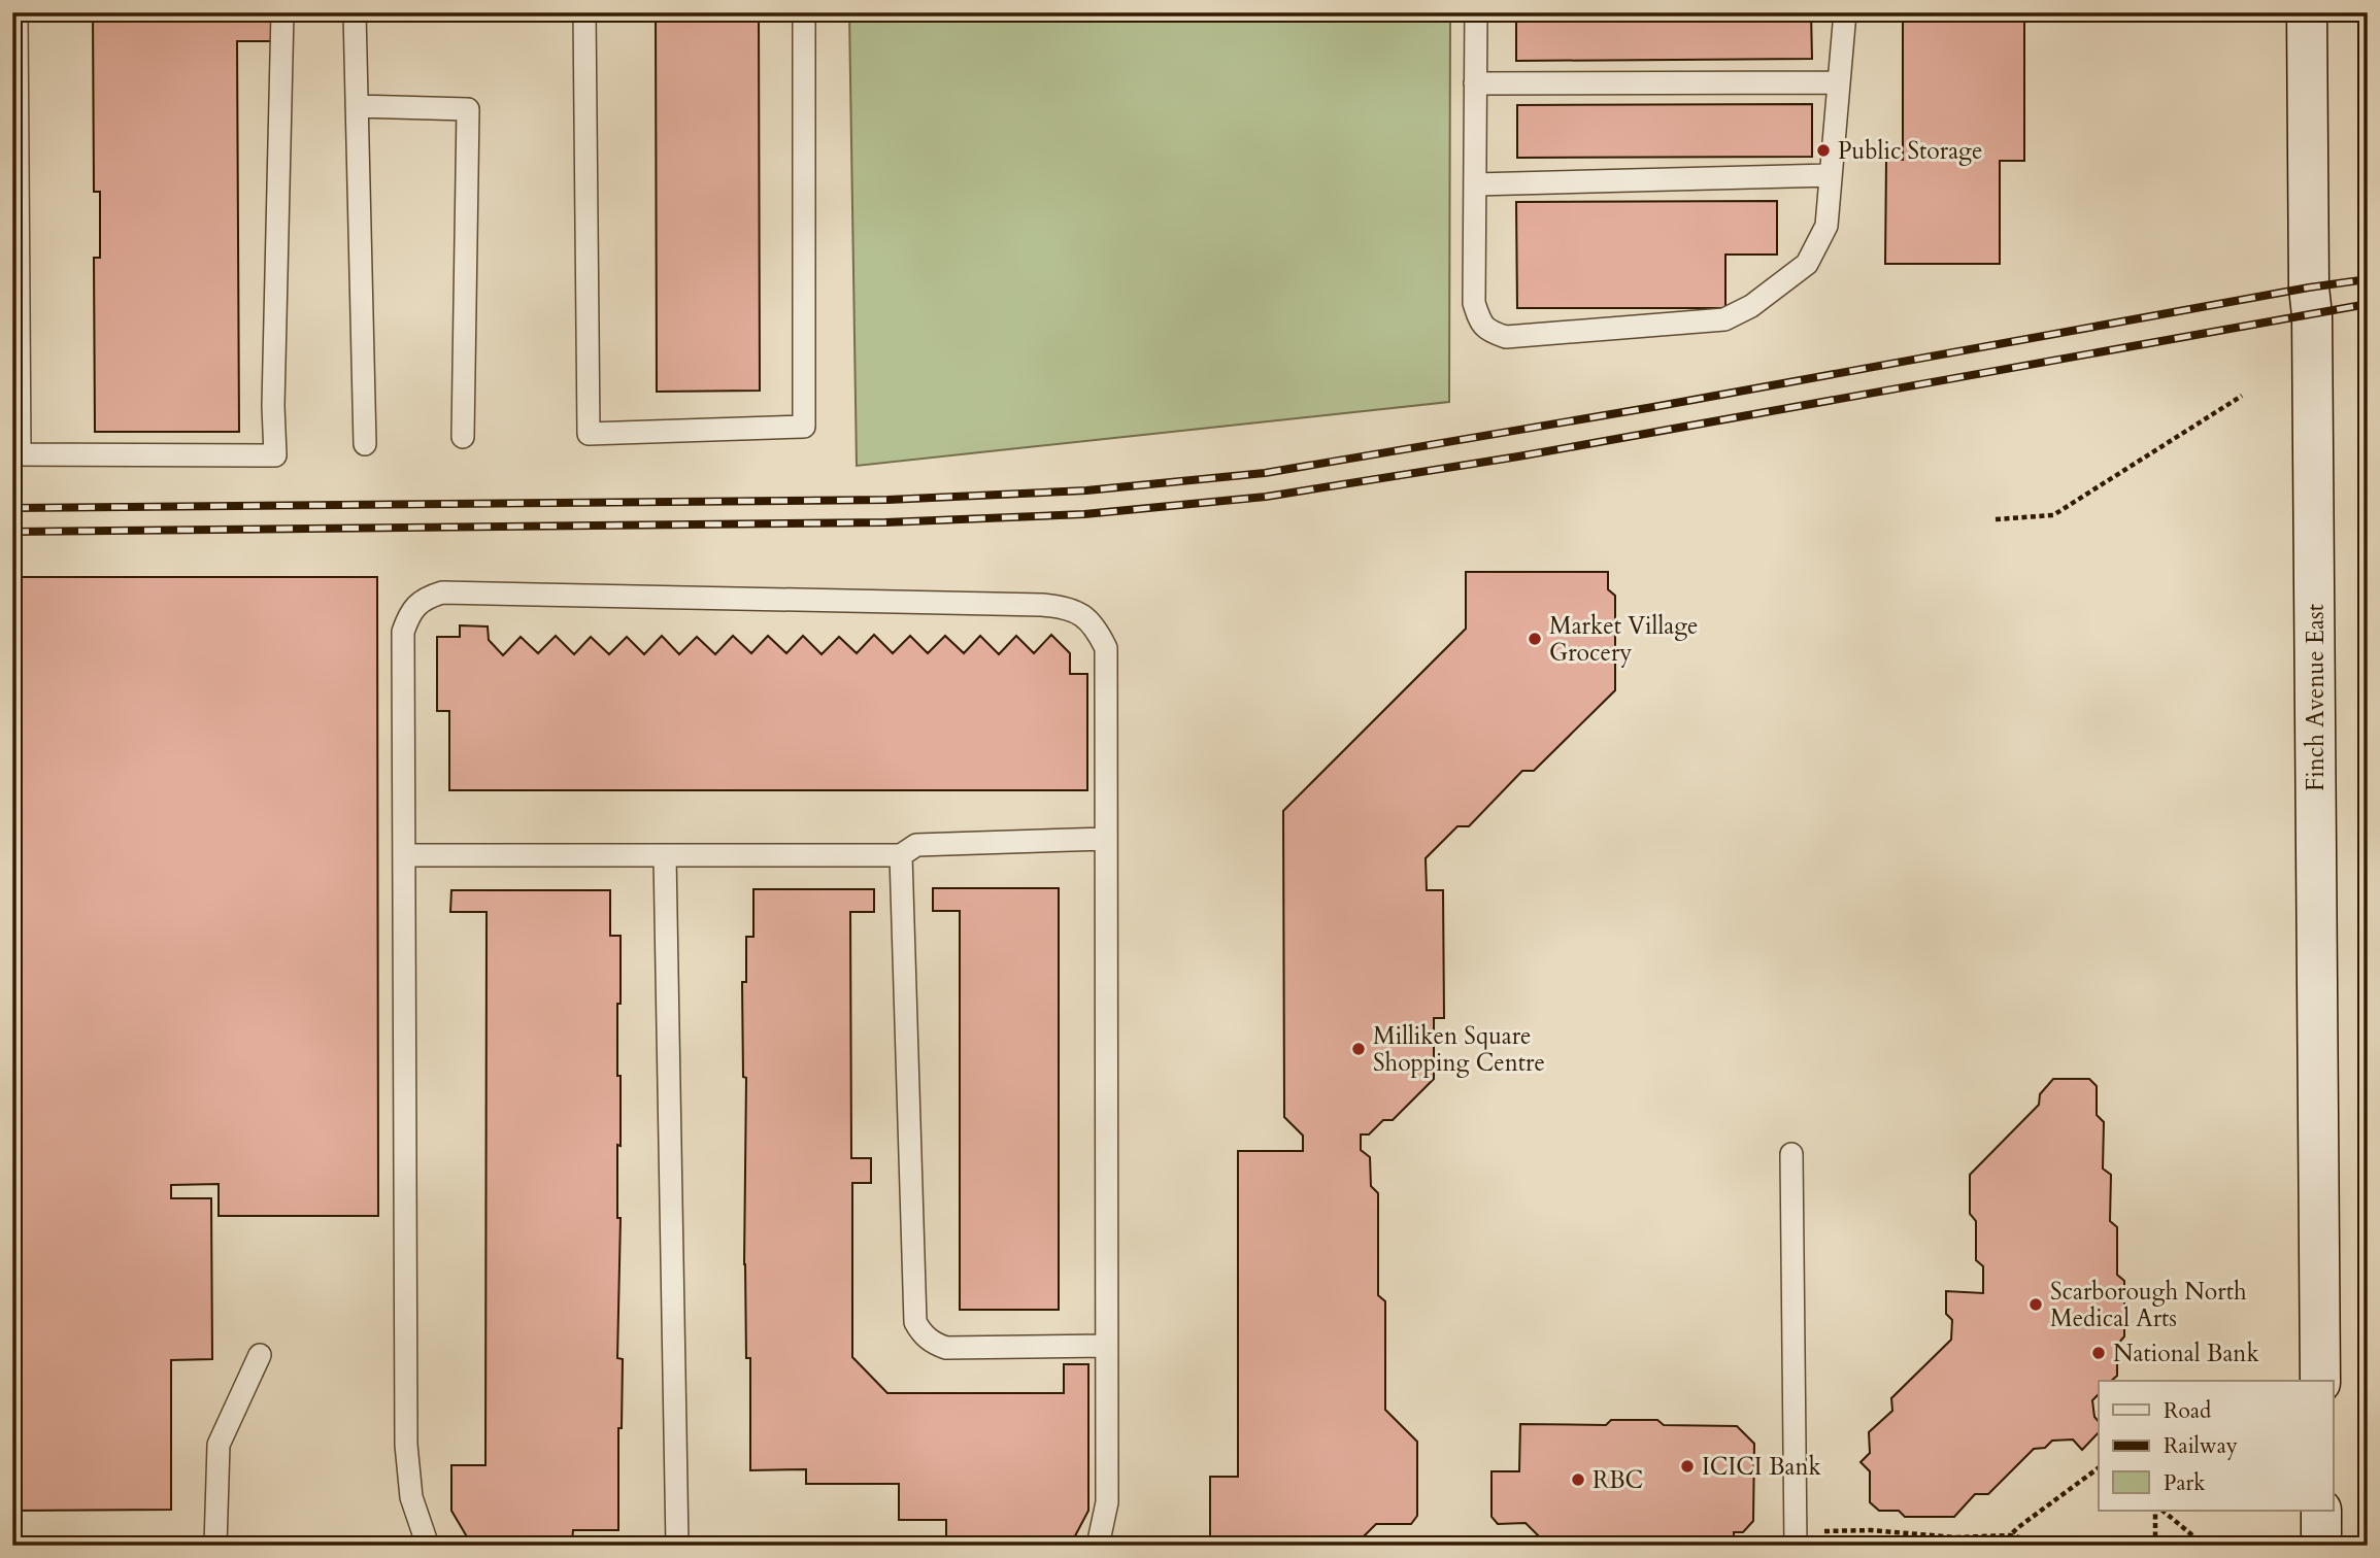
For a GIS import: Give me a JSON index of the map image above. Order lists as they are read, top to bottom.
{
  "streets": {
    "main road": ["Finch Avenue East"]
  },
  "places": [
    "Public Storage",
    "Market Village Grocery",
    "Milliken Square Shopping Centre",
    "Scarborough North Medical Arts",
    "National Bank",
    "ICICI Bank",
    "RBC"
  ],
  "legend": ["Road", "Railway", "Park"]
}
